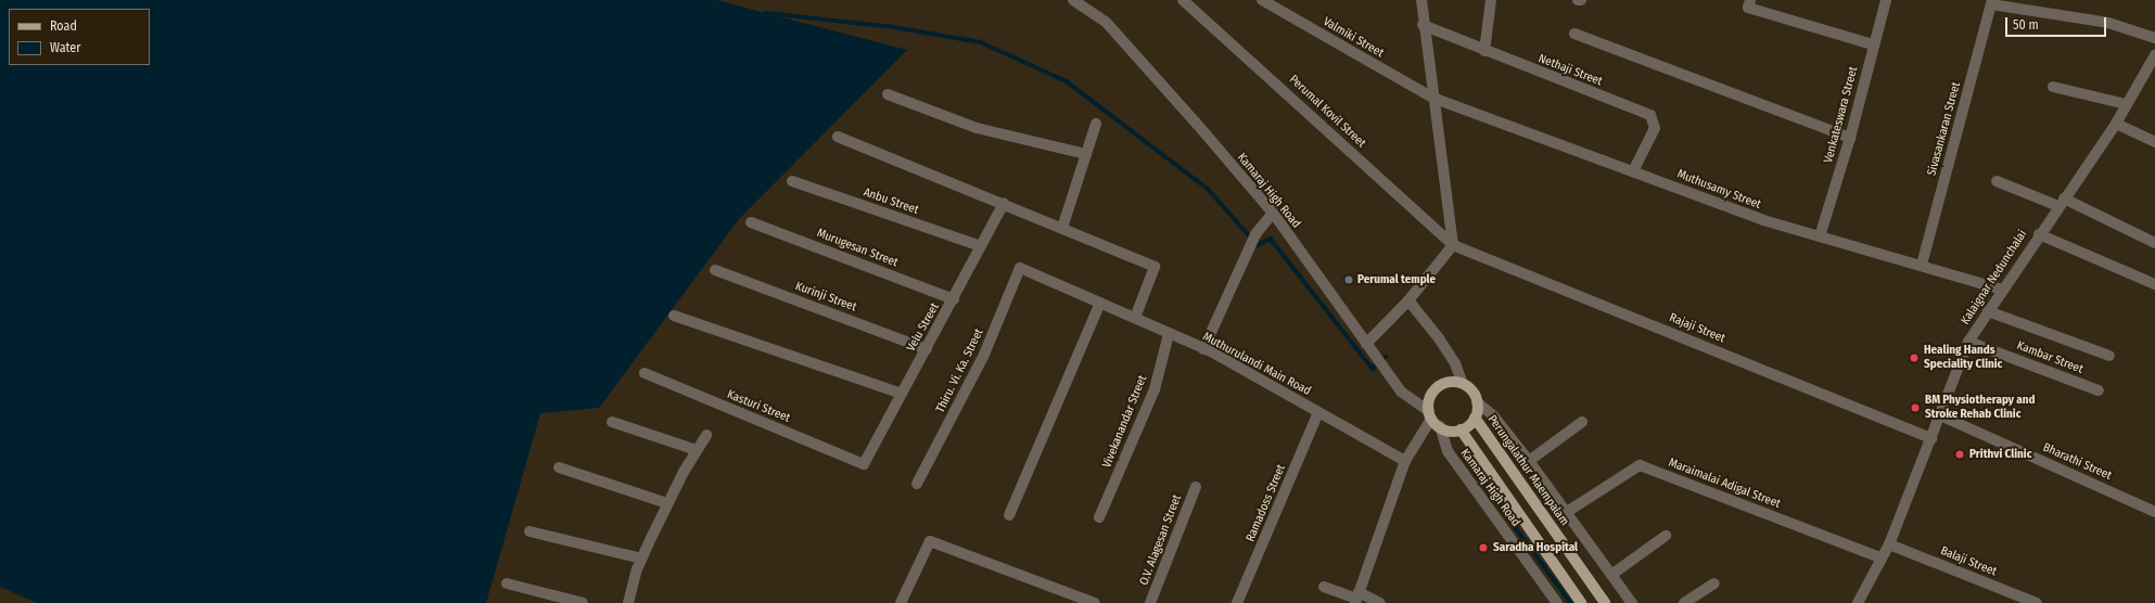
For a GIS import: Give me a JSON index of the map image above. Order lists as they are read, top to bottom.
{
  "streets": {
    "main road": ["Perungalathur Maempalam"],
    "street": [
      "Valmiki Street",
      "Nethaji Street",
      "Perumal Kovil Street",
      "Venkateswara Street",
      "Sivasankaran Street",
      "Muthusamy Street",
      "Kamaraj High Road",
      "Anbu Street",
      "Murugesan Street",
      "Kalaignar Nedunchalai",
      "Kurinji Street",
      "Velu Street",
      "Rajaji Street",
      "Kambar Street",
      "Muthurulandi Main Road",
      "Thiru. Vi. Ka. Street",
      "Kasturi Street",
      "Vivekanandar Street",
      "Bharathi Street",
      "Maraimalai Adigal Street",
      "Ramadoss Street",
      "O.V. Alagesan Street",
      "Balaji Street"
    ]
  },
  "crossings": [
    ["Valmiki Street", "Muthusamy Street"],
    ["Nethaji Street", "Muthusamy Street"],
    ["Perumal Kovil Street", "Rajaji Street"],
    ["Venkateswara Street", "Muthusamy Street"],
    ["Sivasankaran Street", "Muthusamy Street"],
    ["Muthusamy Street", "Kalaignar Nedunchalai"],
    ["Kamaraj High Road", "Perungalathur Maempalam"],
    ["Anbu Street", "Velu Street"],
    ["Murugesan Street", "Velu Street"],
    ["Kalaignar Nedunchalai", "Rajaji Street"],
    ["Kalaignar Nedunchalai", "Kambar Street"],
    ["Kalaignar Nedunchalai", "Bharathi Street"],
    ["Kalaignar Nedunchalai", "Maraimalai Adigal Street"],
    ["Kalaignar Nedunchalai", "Balaji Street"],
    ["Kurinji Street", "Velu Street"],
    ["Velu Street", "Kasturi Street"],
    ["Muthurulandi Main Road", "Thiru. Vi. Ka. Street"],
    ["Muthurulandi Main Road", "Vivekanandar Street"],
    ["Muthurulandi Main Road", "Ramadoss Street"]
  ],
  "places": [
    "Perumal temple",
    "Healing Hands Speciality Clinic",
    "BM Physiotherapy and Stroke Rehab Clinic",
    "Prithvi Clinic",
    "Saradha Hospital"
  ],
  "legend": ["Road", "Water"],
  "scale_bar": "50 m"
}
